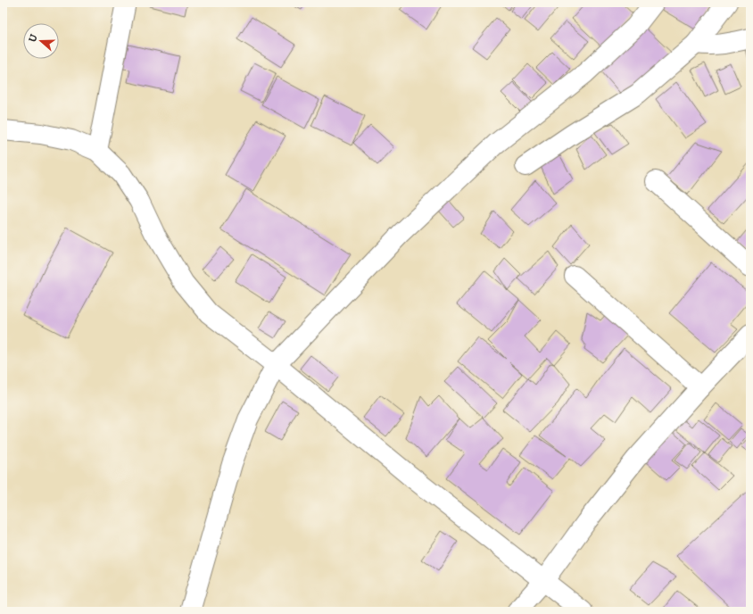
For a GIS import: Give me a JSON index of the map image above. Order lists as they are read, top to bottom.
{
  "north": "left"
}
